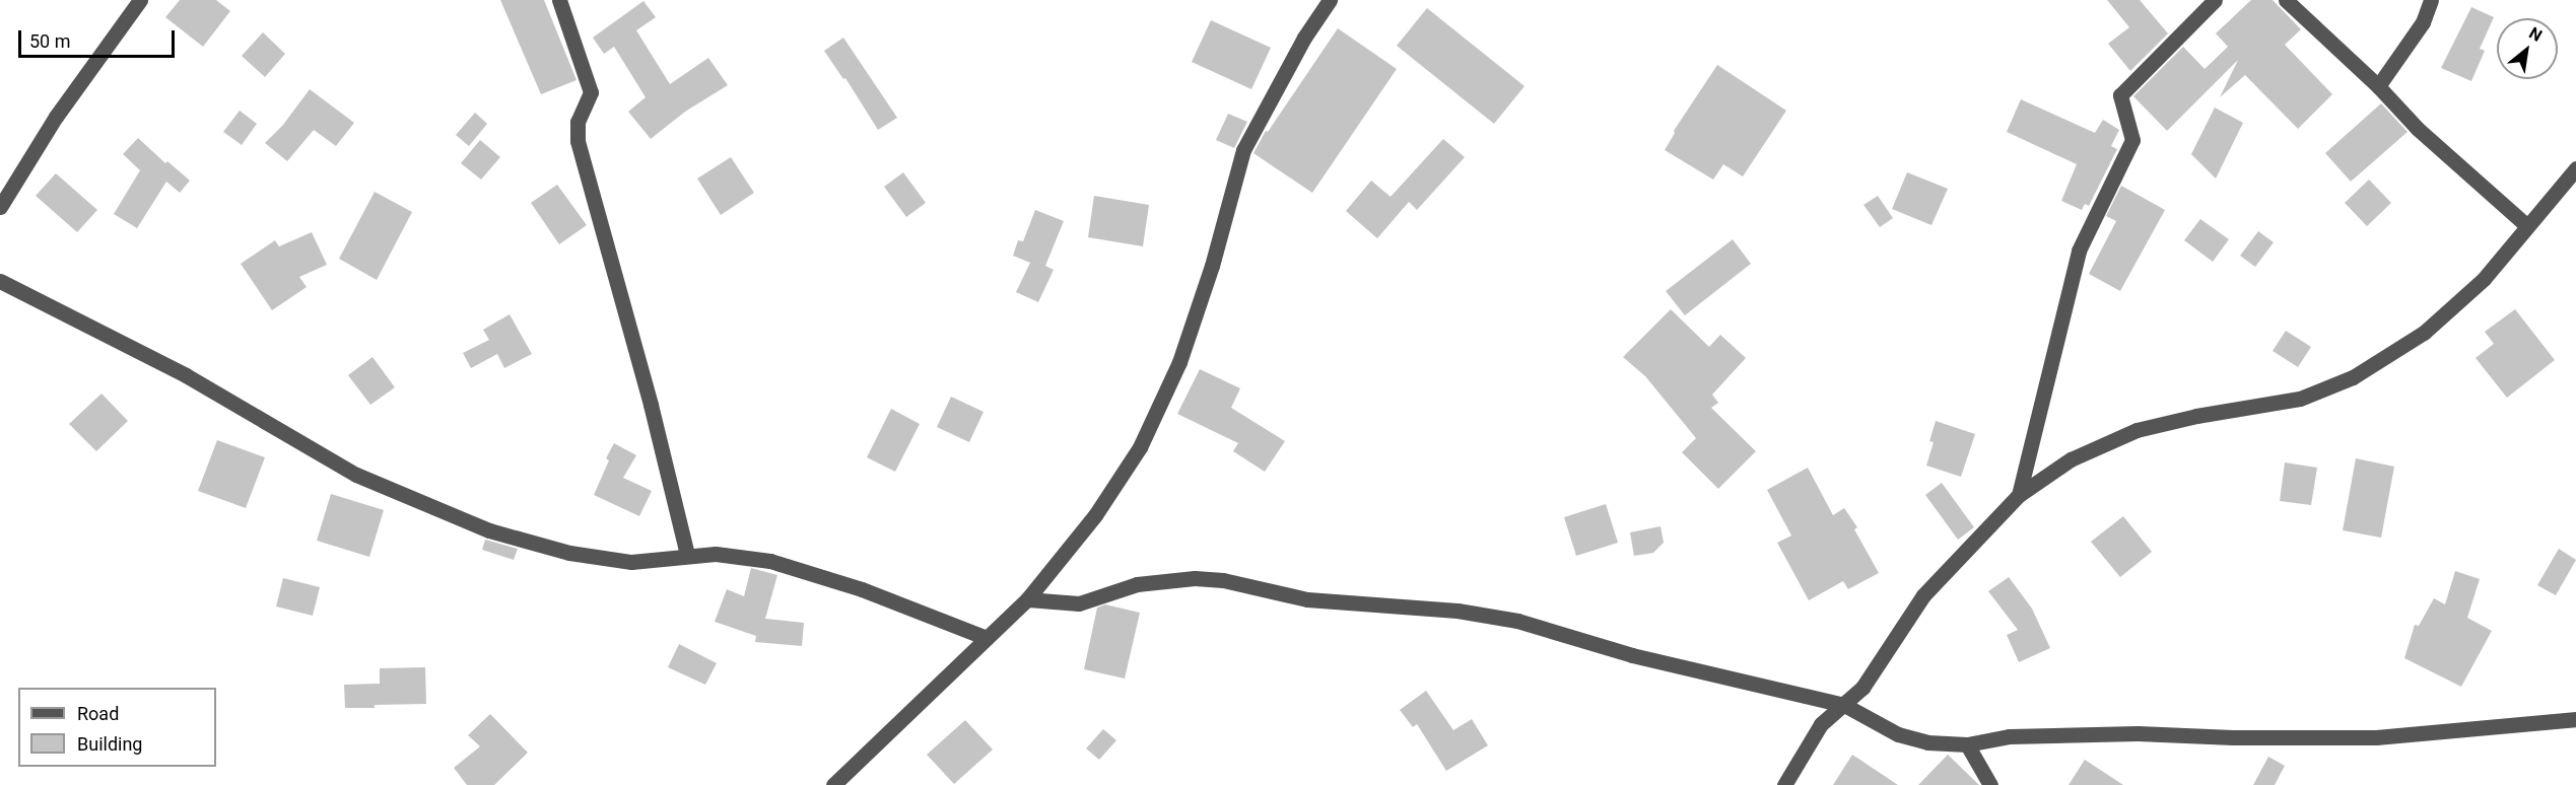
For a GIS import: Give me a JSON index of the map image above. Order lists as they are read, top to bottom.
{
  "legend": ["Road", "Building"],
  "scale_bar": "50 m",
  "north": "top right"
}
